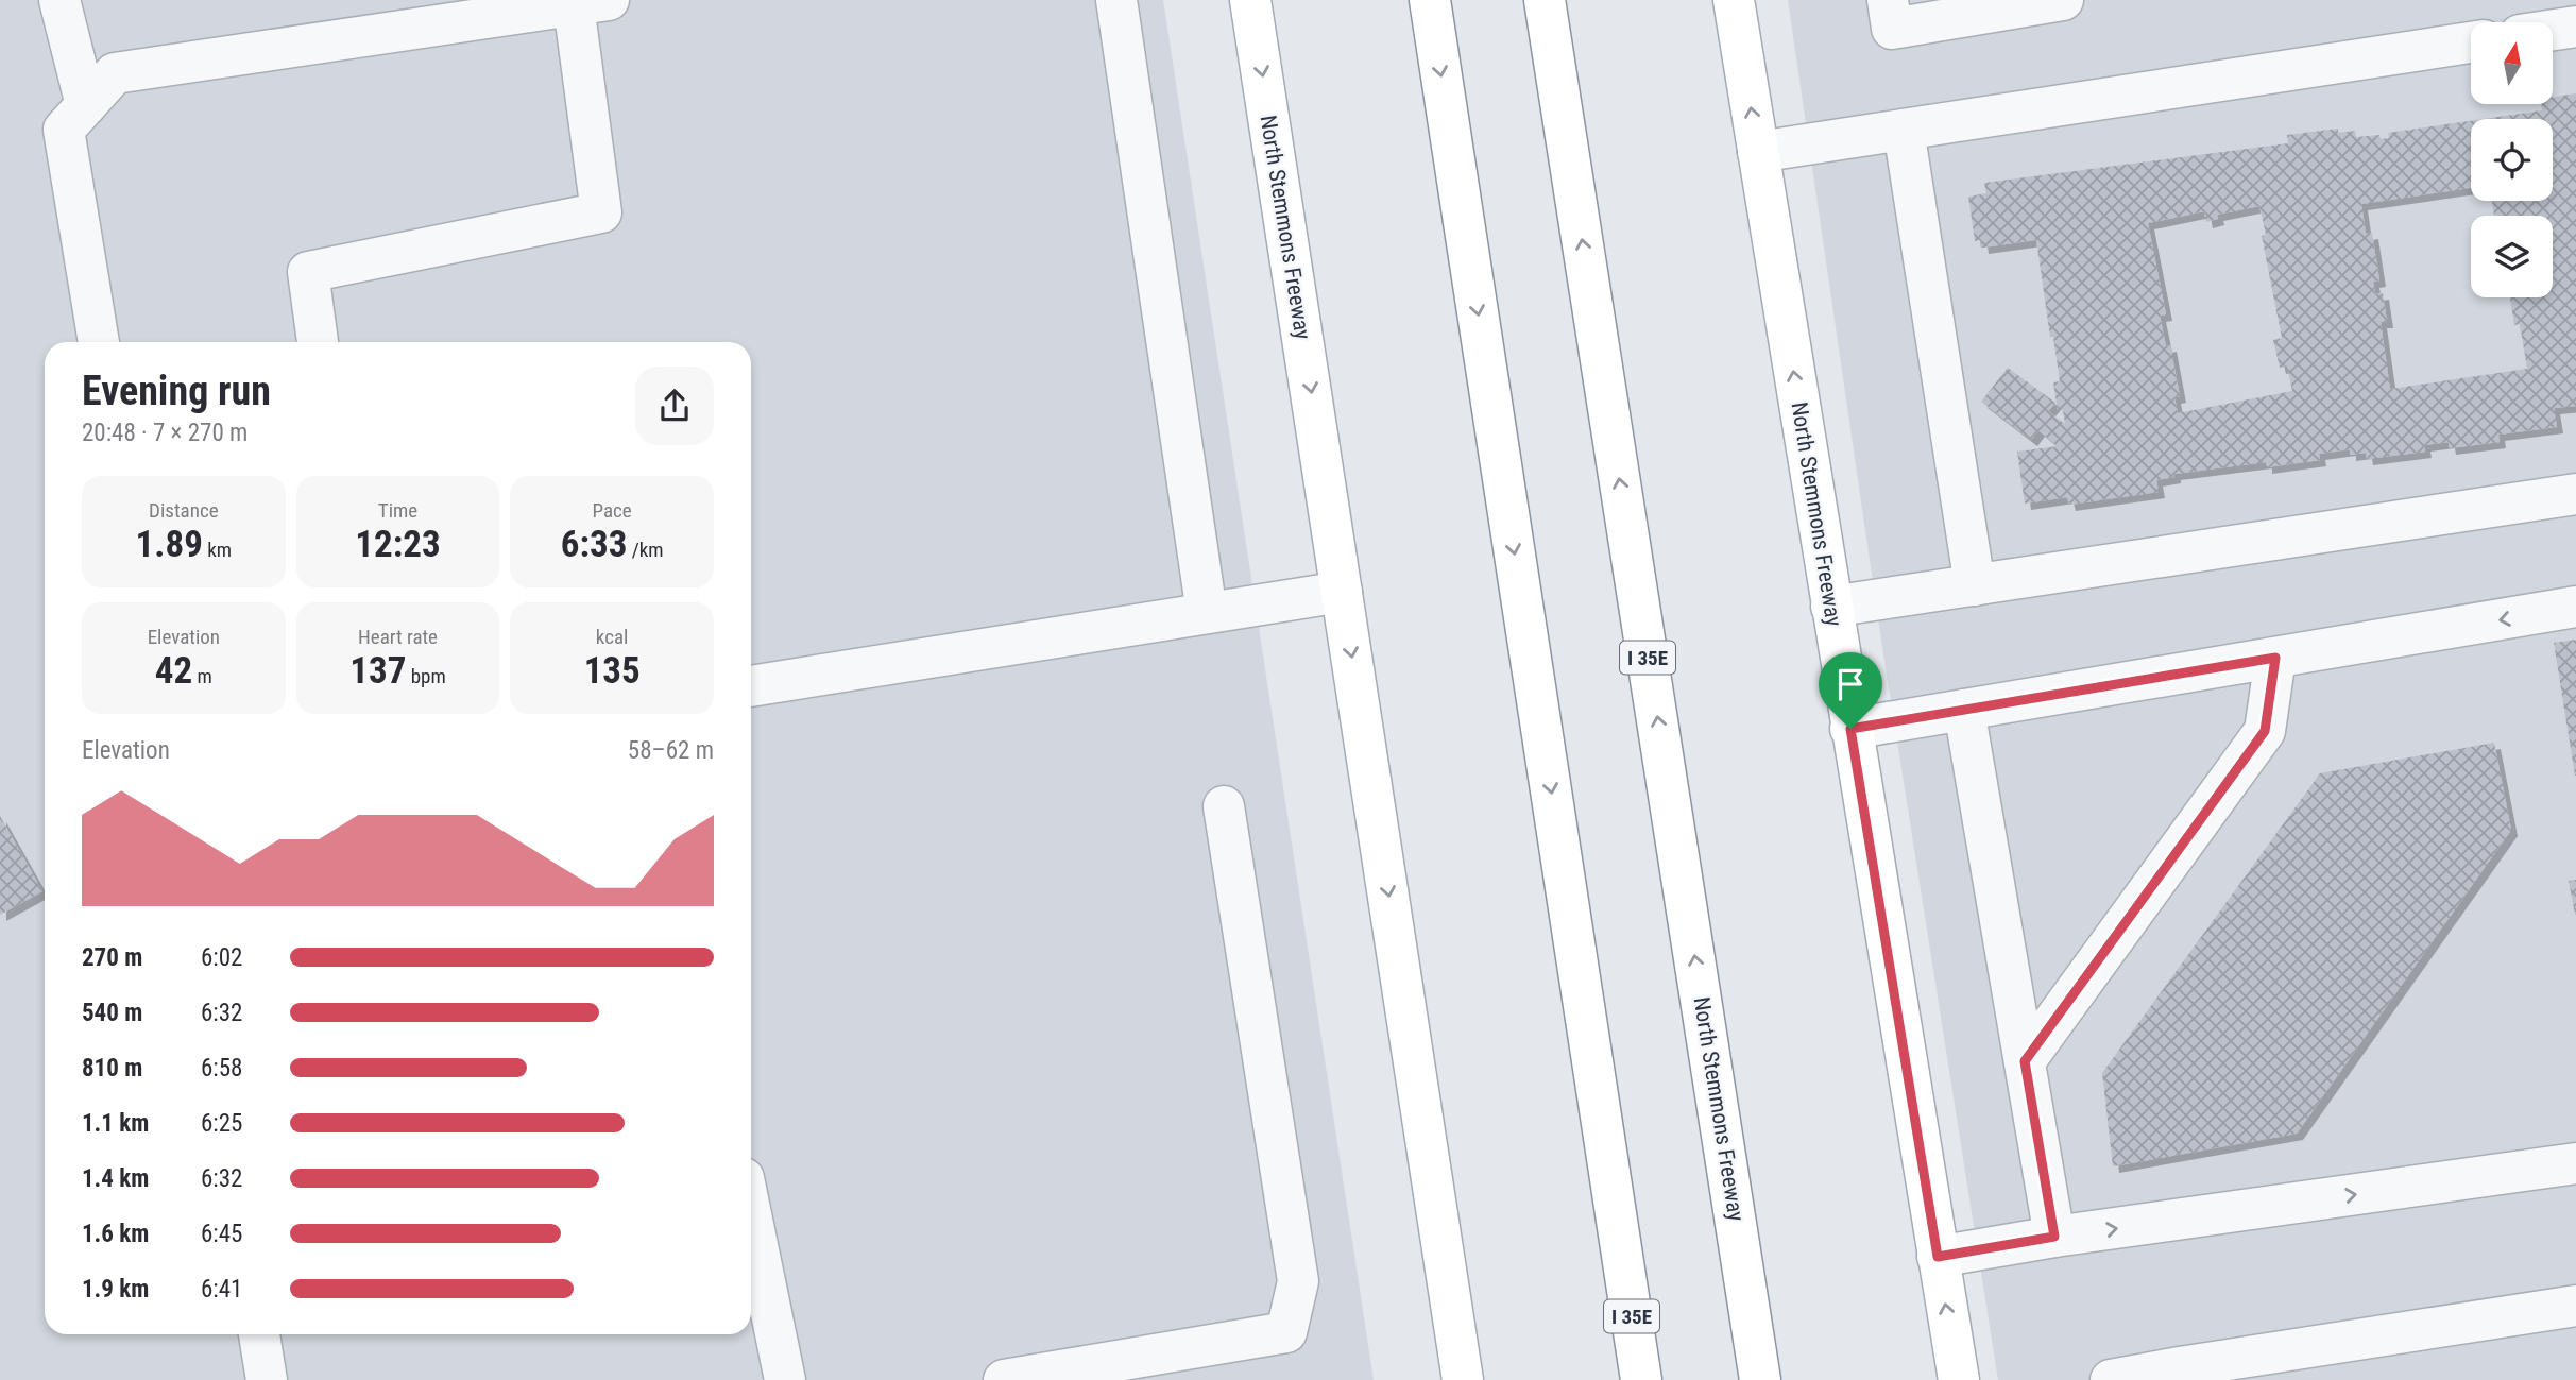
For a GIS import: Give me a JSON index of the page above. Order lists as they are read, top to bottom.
{
  "streets": {
    "main road": ["North Stemmons Freeway", "I 35E"]
  },
  "north": "top",
  "page": {
    "heading": ["Evening run", "20:48 · 7 × 270 m"],
    "stats": [
      ["Distance", "1.89 km"],
      ["Time", "12:23"],
      ["Pace", "6:33 /km"],
      ["Elevation", "42 m"],
      ["Heart rate", "137 bpm"],
      ["kcal", "135"]
    ],
    "chart": ["Elevation", "58–62 m"],
    "list": [
      {
        "name": "270 m",
        "note": "6:02"
      },
      {
        "name": "540 m",
        "note": "6:32"
      },
      {
        "name": "810 m",
        "note": "6:58"
      },
      {
        "name": "1.1 km",
        "note": "6:25"
      },
      {
        "name": "1.4 km",
        "note": "6:32"
      },
      {
        "name": "1.6 km",
        "note": "6:45"
      },
      {
        "name": "1.9 km",
        "note": "6:41"
      }
    ]
  }
}
